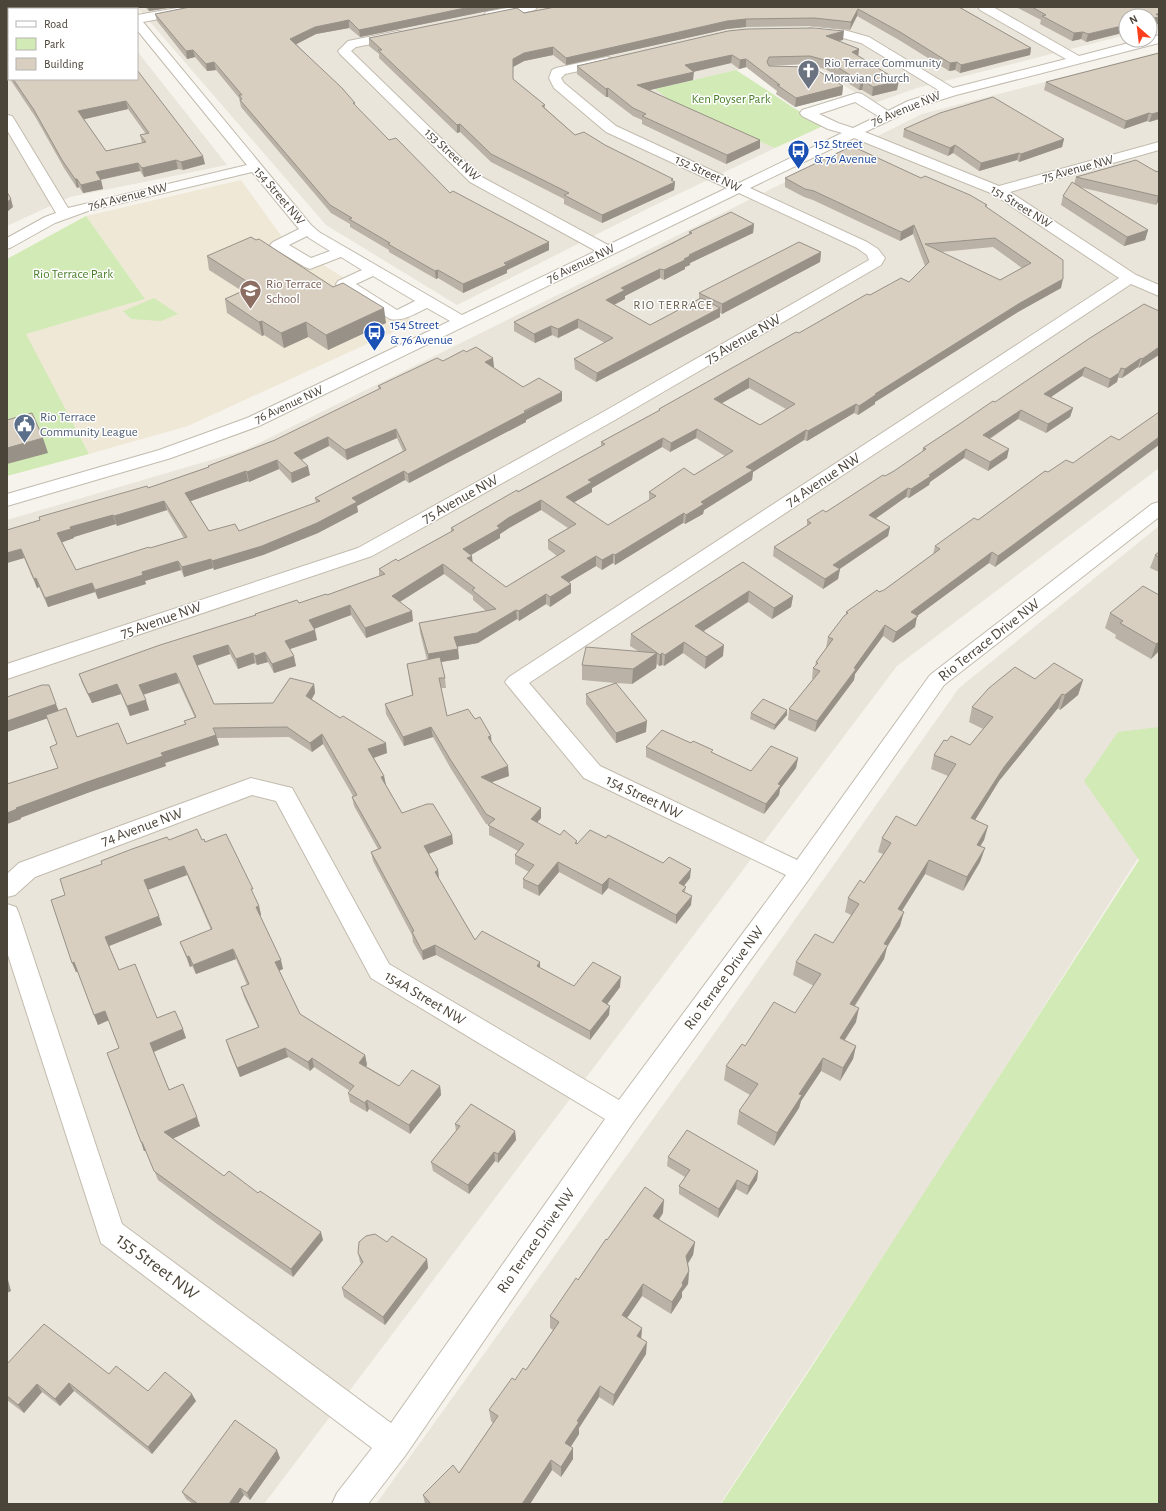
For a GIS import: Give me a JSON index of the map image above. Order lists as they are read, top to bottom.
{
  "streets": {
    "street": [
      "76 Avenue NW",
      "153 Street NW",
      "75 Avenue NW",
      "152 Street NW",
      "154 Street NW",
      "76A Avenue NW",
      "151 Street NW",
      "74 Avenue NW",
      "Rio Terrace Drive NW",
      "154A Street NW",
      "155 Street NW"
    ]
  },
  "crossings": [
    ["76 Avenue NW", "153 Street NW"],
    ["76 Avenue NW", "152 Street NW"],
    ["76 Avenue NW", "154 Street NW"],
    ["76 Avenue NW", "151 Street NW"],
    ["75 Avenue NW", "152 Street NW"],
    ["75 Avenue NW", "151 Street NW"],
    ["154 Street NW", "76A Avenue NW"],
    ["154 Street NW", "74 Avenue NW"],
    ["154 Street NW", "Rio Terrace Drive NW"],
    ["151 Street NW", "74 Avenue NW"],
    ["74 Avenue NW", "154A Street NW"],
    ["Rio Terrace Drive NW", "154A Street NW"],
    ["Rio Terrace Drive NW", "155 Street NW"]
  ],
  "districts": ["RIO TERRACE"],
  "parks": ["Ken Poyser Park", "Rio Terrace Park"],
  "places": {
    "church": ["Rio Terrace Community Moravian Church"],
    "bus stop": ["152 Street & 76 Avenue", "154 Street & 76 Avenue"],
    "school or university": ["Rio Terrace School"],
    "public building": ["Rio Terrace Community League"]
  },
  "legend": ["Road", "Park", "Building"],
  "north": "top left"
}
